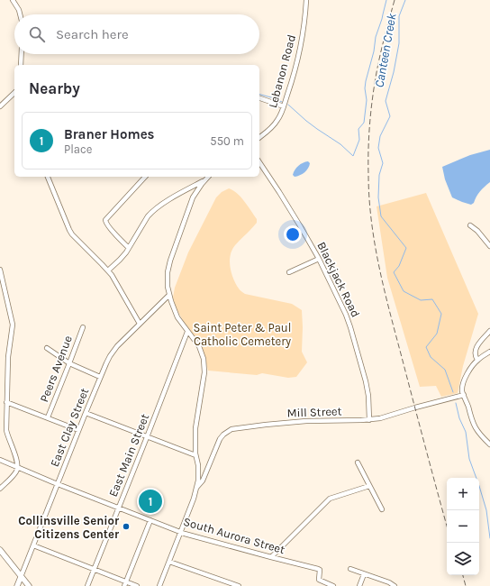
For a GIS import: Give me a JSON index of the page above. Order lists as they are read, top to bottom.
{
  "streets": {
    "main road": ["East Clay Street"],
    "street": [
      "Lebanon Road",
      "Blackjack Road",
      "Peers Avenue",
      "Mill Street",
      "East Main Street",
      "South Aurora Street"
    ]
  },
  "crossings": [
    ["Blackjack Road", "Mill Street"],
    ["East Clay Street", "South Aurora Street"],
    ["East Main Street", "South Aurora Street"]
  ],
  "water": ["Canteen Creek"],
  "parks": ["Saint Peter & Paul Catholic Cemetery"],
  "places": ["Collinsville Senior Citizens Center"],
  "page": {
    "search": "Search here",
    "heading": "Nearby",
    "list": [
      {
        "mark": "1",
        "name": "Braner Homes",
        "note": "Place",
        "value": "550 m"
      }
    ],
    "map_buttons": ["+", "−"],
    "pins": "1"
  }
}
